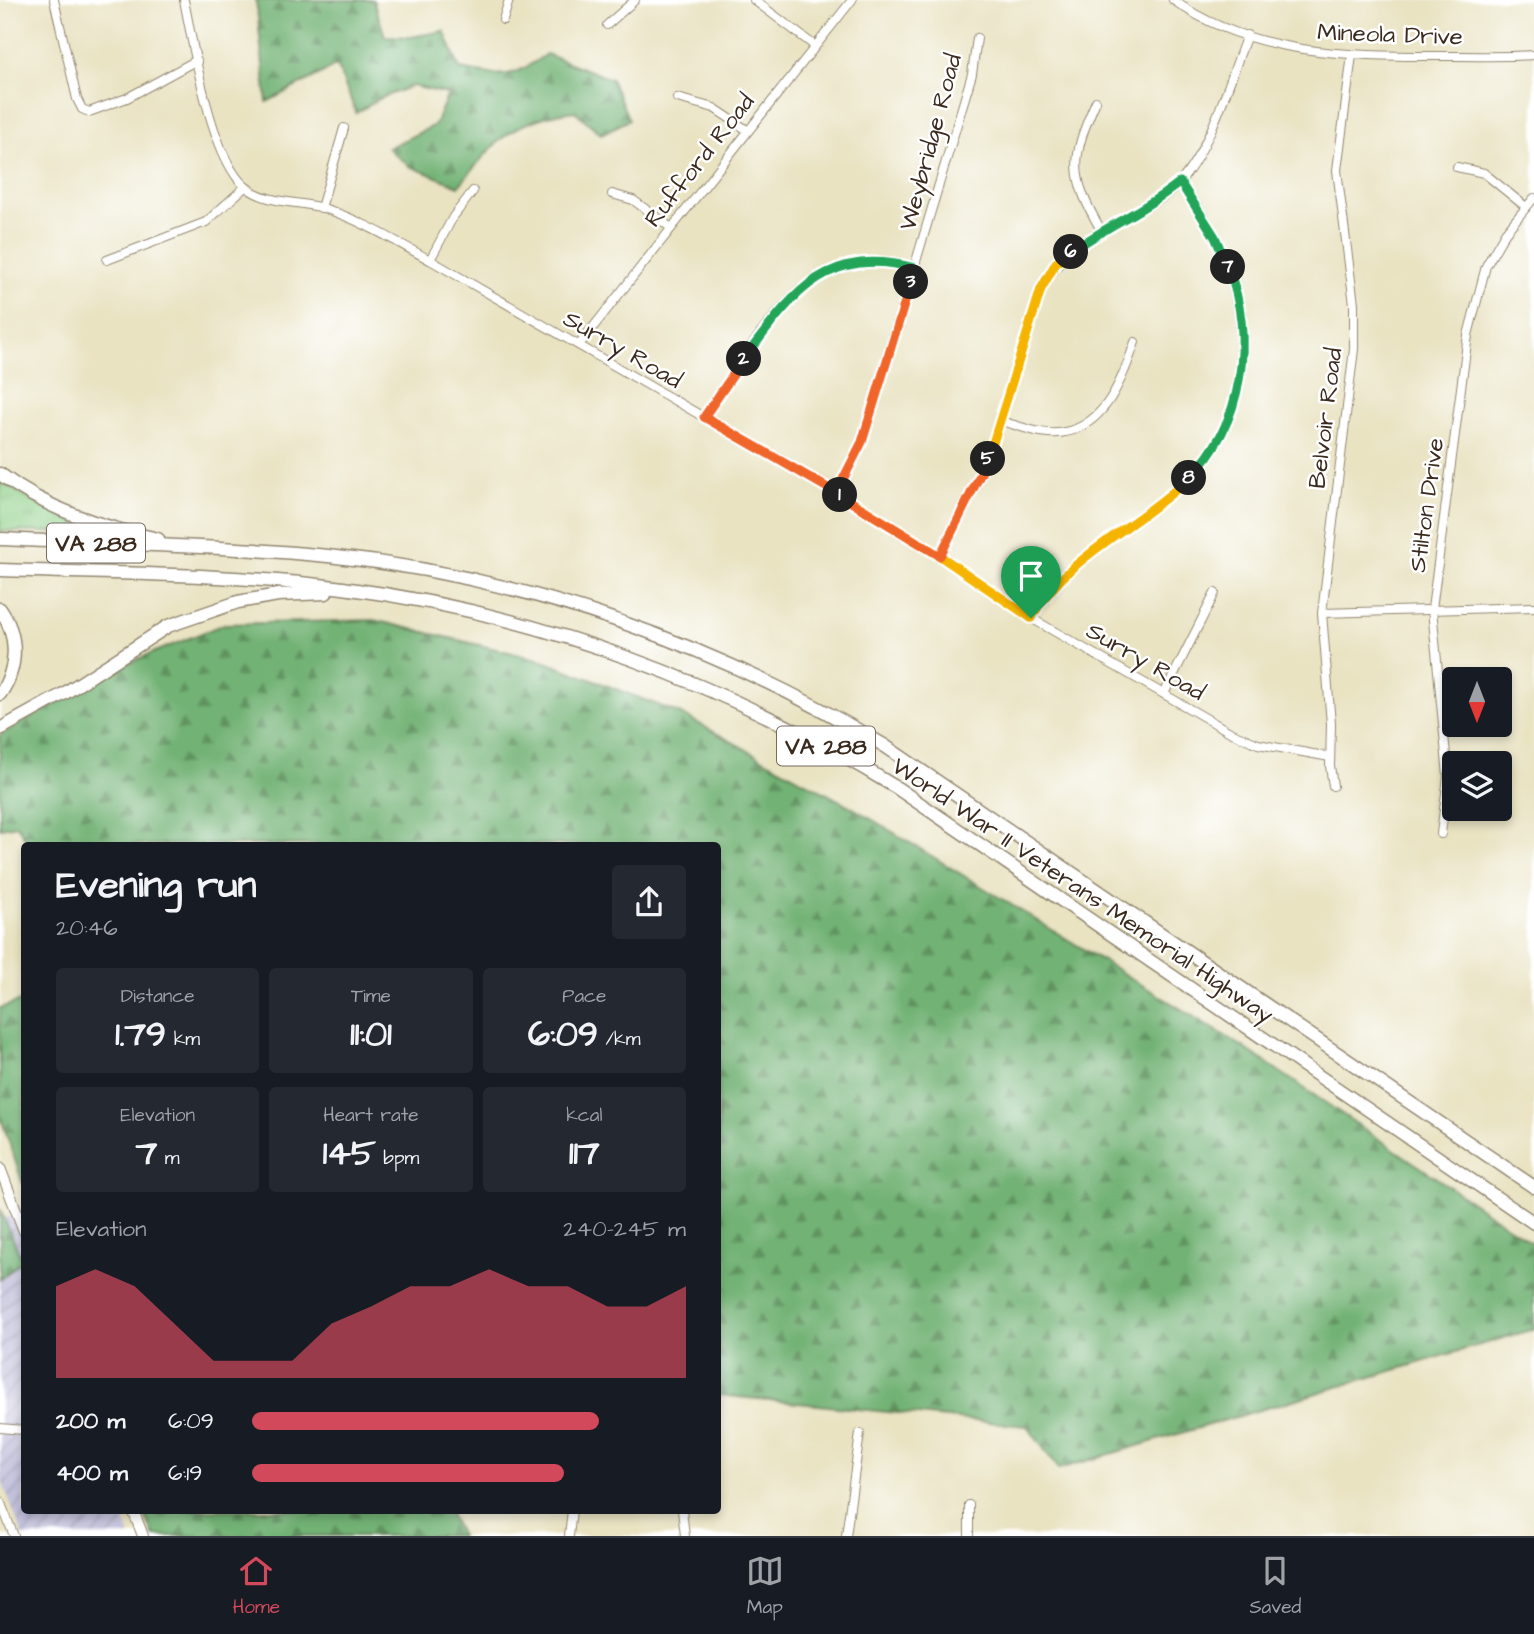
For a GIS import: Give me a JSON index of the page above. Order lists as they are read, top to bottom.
{
  "streets": {
    "highway": ["VA 288", "World War II Veterans Memorial Highway"],
    "street": [
      "Mineola Drive",
      "Weybridge Road",
      "Rufford Road",
      "Surry Road",
      "Belvoir Road",
      "Stilton Drive"
    ]
  },
  "crossings": [
    ["Mineola Drive", "Belvoir Road"],
    ["Weybridge Road", "Surry Road"],
    ["Rufford Road", "Surry Road"],
    ["Surry Road", "Belvoir Road"]
  ],
  "north": "bottom",
  "page": {
    "pins": [
      "6",
      "7",
      "3",
      "2",
      "5",
      "8",
      "1"
    ],
    "heading": ["Evening run", "20:46"],
    "stats": [
      ["Distance", "1.79 km"],
      ["Time", "11:01"],
      ["Pace", "6:09 /km"],
      ["Elevation", "7 m"],
      ["Heart rate", "145 bpm"],
      ["kcal", "117"]
    ],
    "chart": ["Elevation", "240–245 m"],
    "list": [
      {
        "name": "200 m",
        "note": "6:09"
      },
      {
        "name": "400 m",
        "note": "6:19"
      }
    ],
    "tabs": ["Home", "Map", "Saved"]
  }
}
